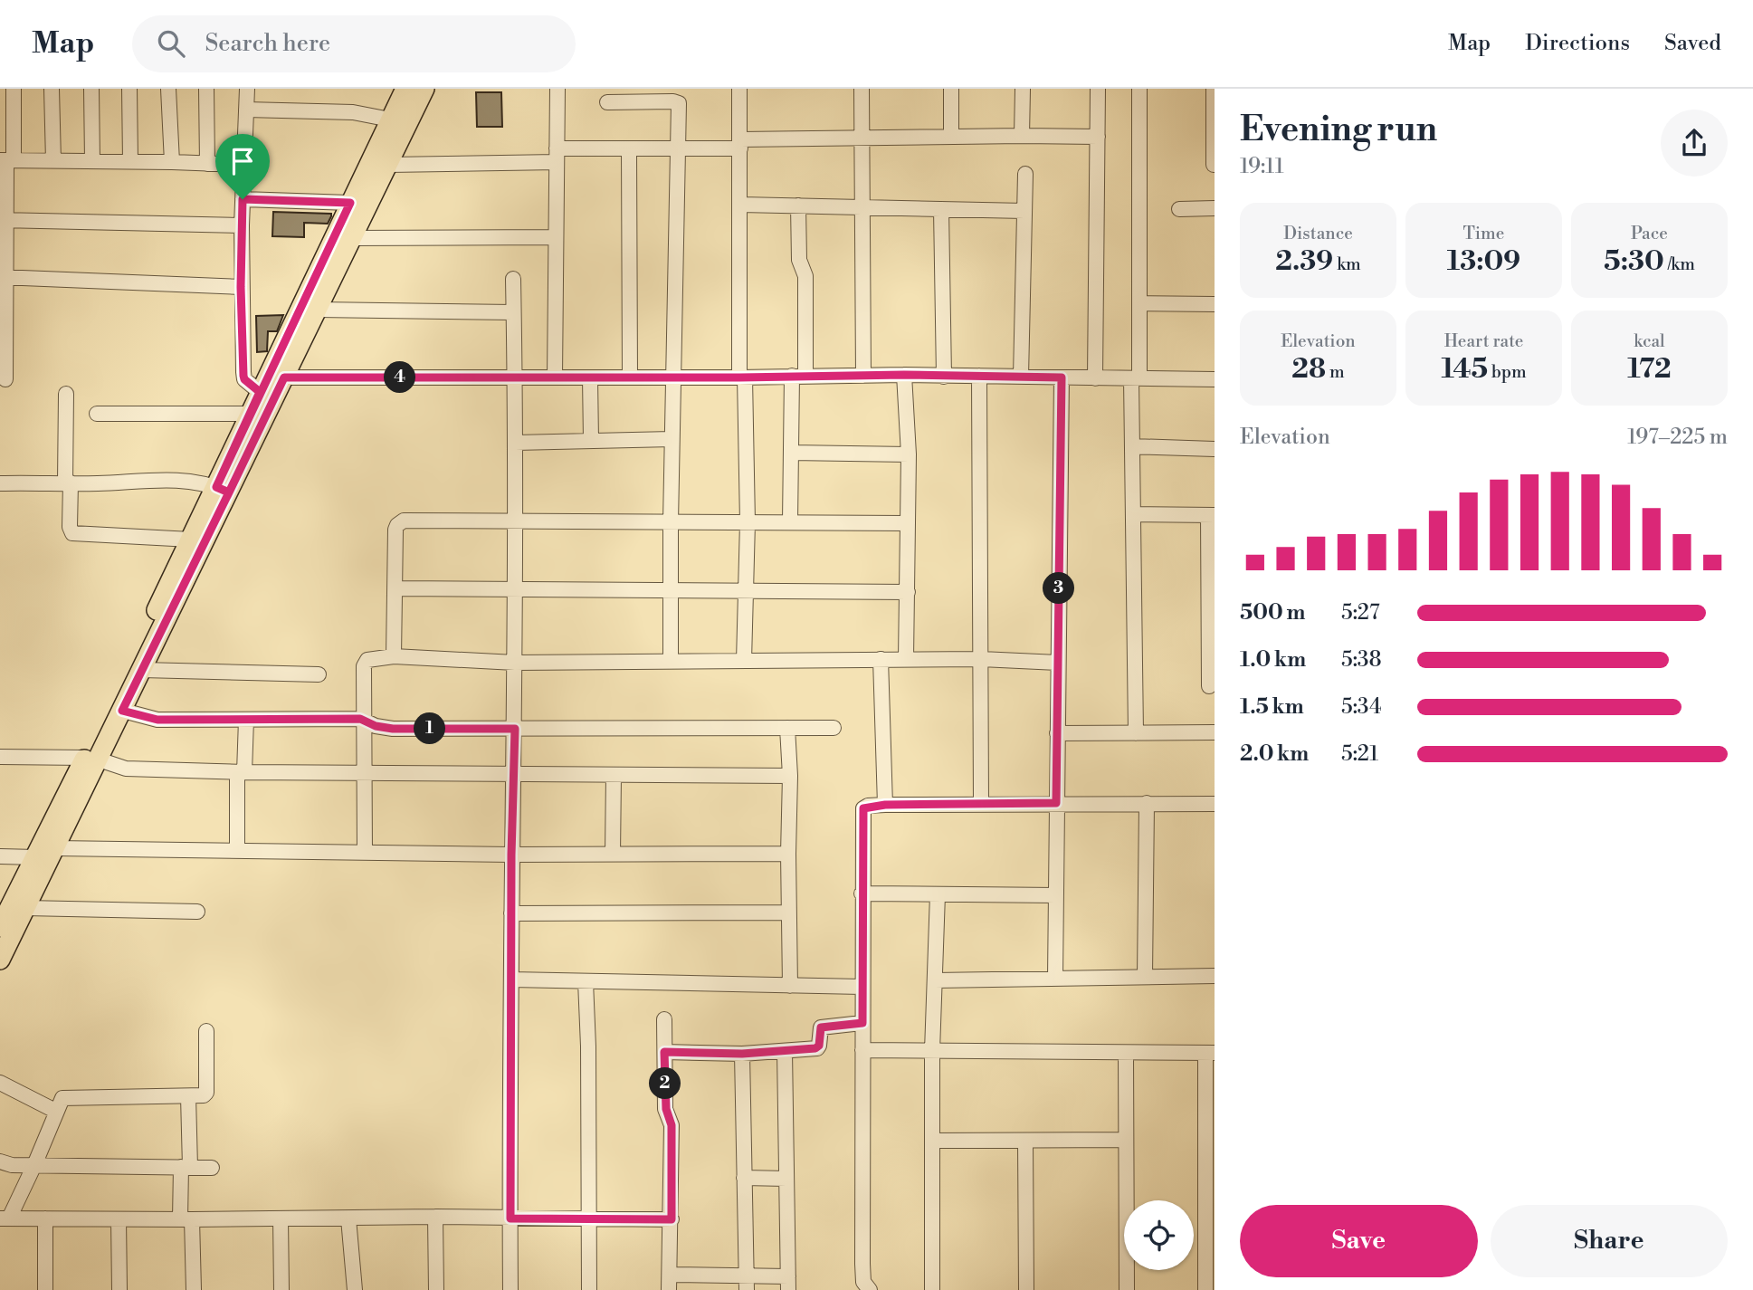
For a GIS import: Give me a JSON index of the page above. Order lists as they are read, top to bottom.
{
  "page": {
    "header": "Map",
    "search": "Search here",
    "nav": ["Map", "Directions", "Saved"],
    "heading": ["Evening run", "19:11"],
    "stats": [
      ["Distance", "2.39 km"],
      ["Time", "13:09"],
      ["Pace", "5:30 /km"],
      ["Elevation", "28 m"],
      ["Heart rate", "145 bpm"],
      ["kcal", "172"]
    ],
    "pins": [
      "4",
      "3",
      "1",
      "2"
    ],
    "chart": ["Elevation", "197–225 m"],
    "list": [
      {
        "name": "500 m",
        "note": "5:27"
      },
      {
        "name": "1.0 km",
        "note": "5:38"
      },
      {
        "name": "1.5 km",
        "note": "5:34"
      },
      {
        "name": "2.0 km",
        "note": "5:21"
      }
    ],
    "buttons": ["Save", "Share"]
  }
}
